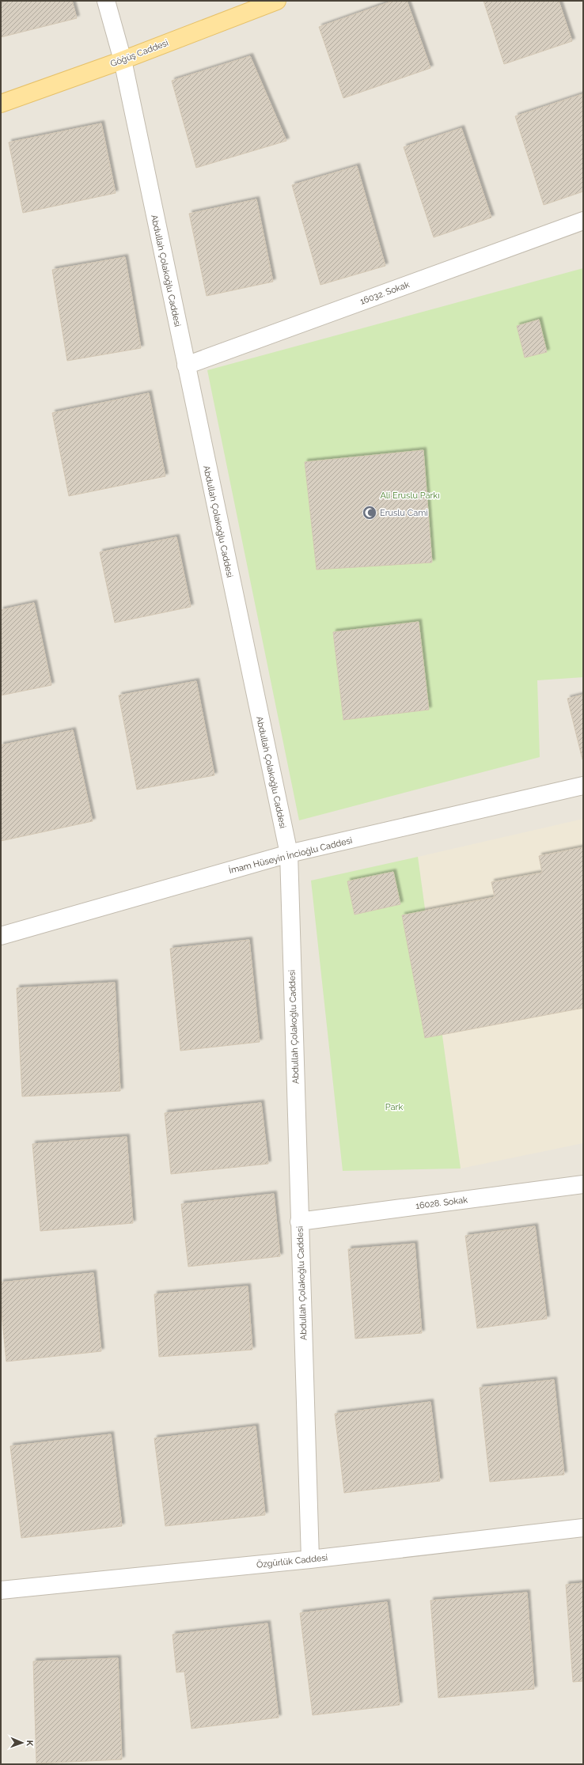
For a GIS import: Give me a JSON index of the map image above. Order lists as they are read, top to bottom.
{
  "streets": {
    "main road": ["Göğüş Caddesi"],
    "street": [
      "Abdullah Çolakoğlu Caddesi",
      "16032. Sokak",
      "İmam Hüseyin İncioğlu Caddesi",
      "16028. Sokak",
      "Özgürlük Caddesi"
    ]
  },
  "crossings": [
    ["Göğüş Caddesi", "Abdullah Çolakoğlu Caddesi"],
    ["Abdullah Çolakoğlu Caddesi", "16032. Sokak"],
    ["Abdullah Çolakoğlu Caddesi", "İmam Hüseyin İncioğlu Caddesi"],
    ["Abdullah Çolakoğlu Caddesi", "16028. Sokak"],
    ["Abdullah Çolakoğlu Caddesi", "Özgürlük Caddesi"]
  ],
  "parks": ["Ali Eruslu Parkı", "Park"],
  "places": {
    "mosque": ["Eruslu Cami"]
  },
  "north": "right"
}
